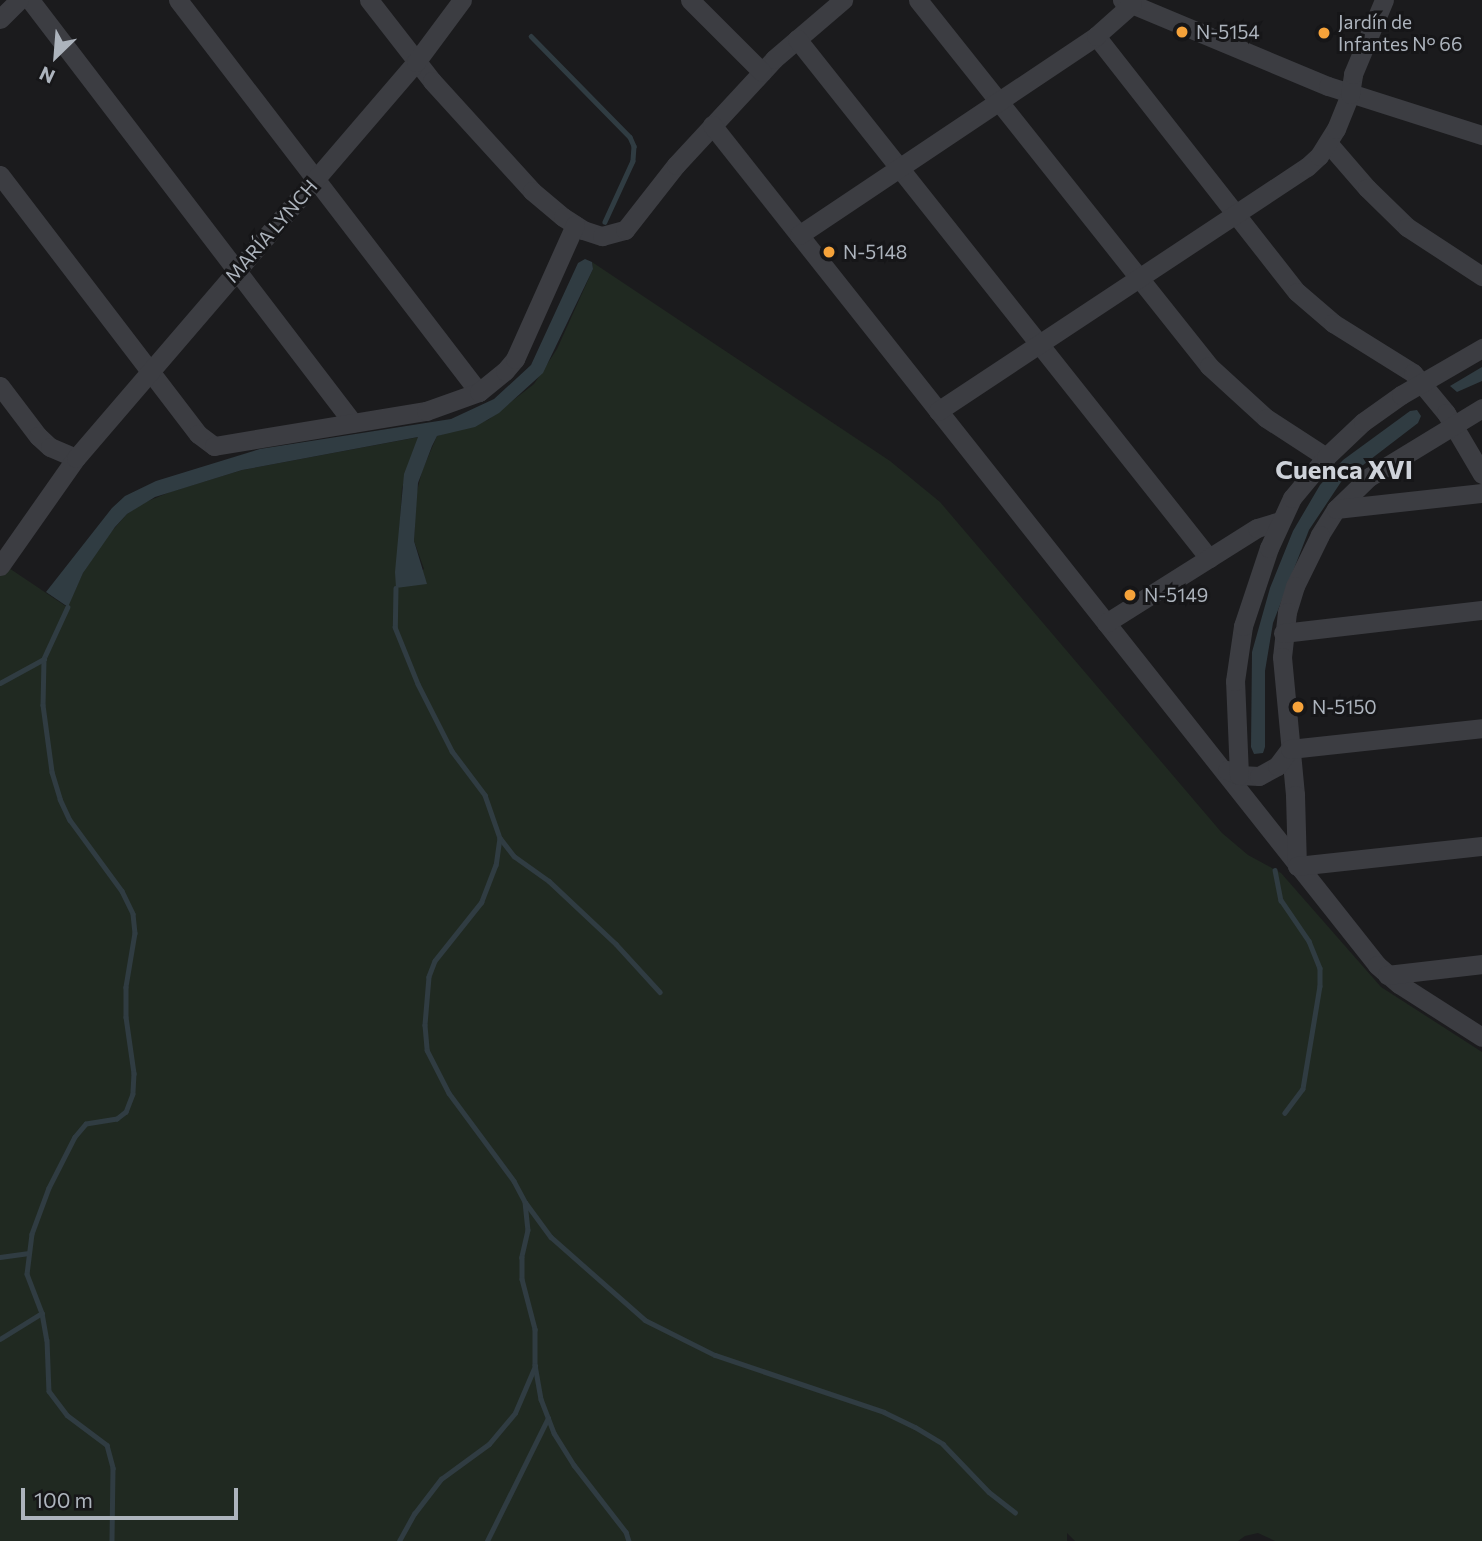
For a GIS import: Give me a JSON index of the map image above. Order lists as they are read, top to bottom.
{
  "streets": {
    "street": ["MARÍA LYNCH"]
  },
  "districts": ["Cuenca XVI"],
  "places": [
    "N-5154",
    "Jardín de Infantes N° 66",
    "N-5148",
    "N-5149",
    "N-5150"
  ],
  "scale_bar": "100 m",
  "north": "bottom left"
}
